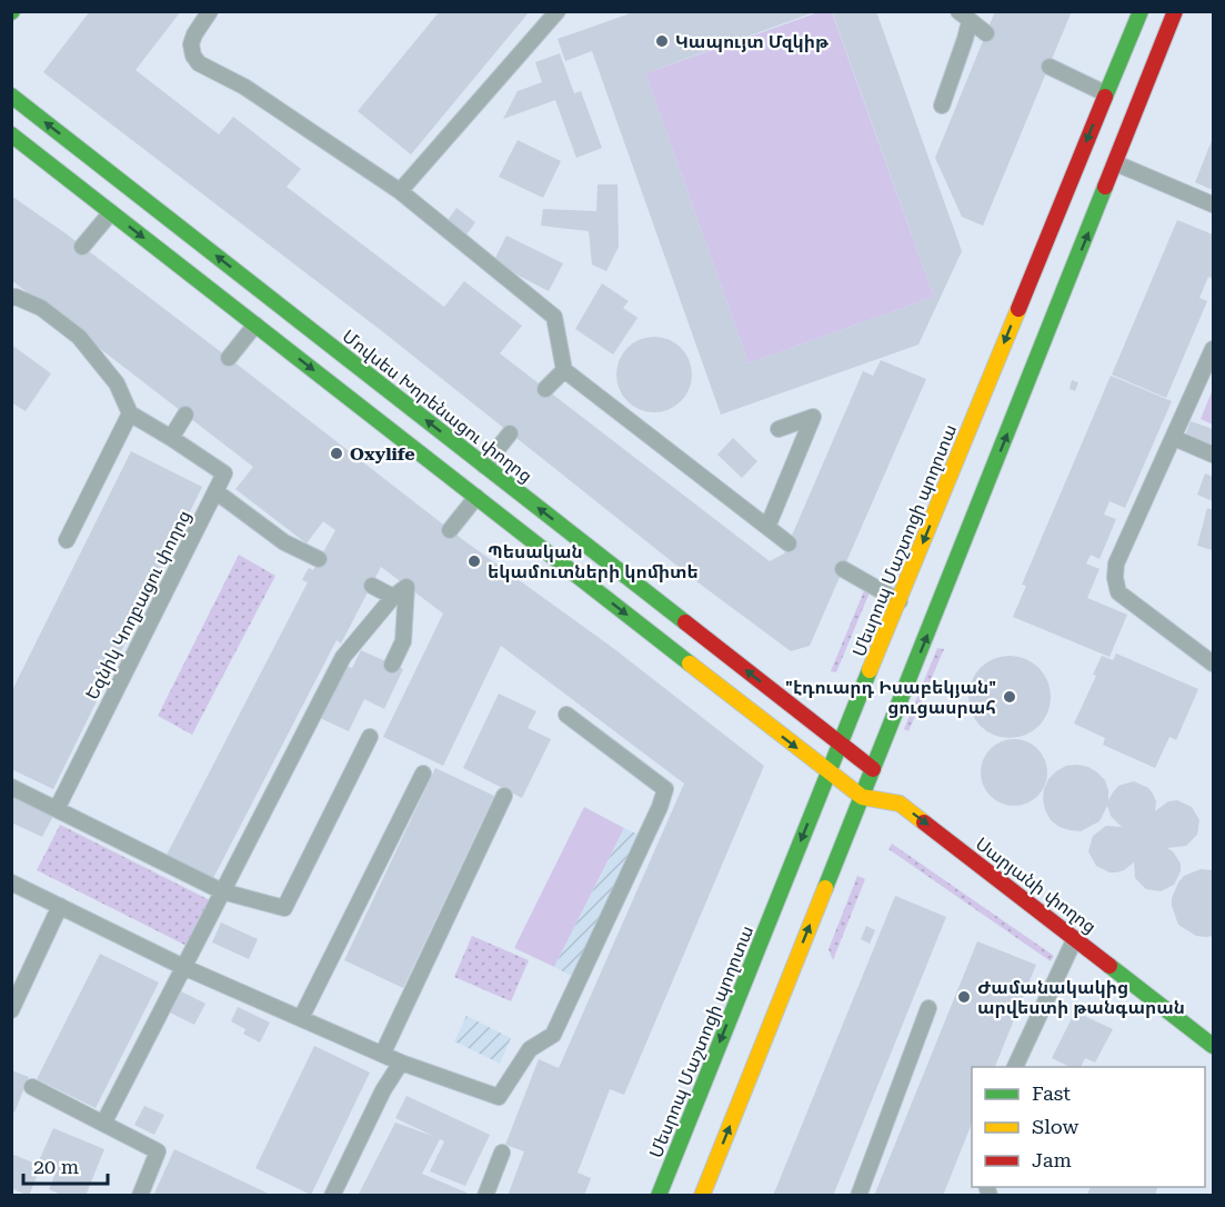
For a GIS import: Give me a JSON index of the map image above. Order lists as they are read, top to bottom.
{
  "streets": {
    "main road": ["Մովսես Խորենացու փողոց", "Մեսրոպ Մաշտոցի պողոտա", "Սարյանի փողոց"],
    "lane": ["Եզնիկ Կողբացու փողոց"]
  },
  "crossings": [
    ["Մովսես Խորենացու փողոց", "Մեսրոպ Մաշտոցի պողոտա"],
    ["Մեսրոպ Մաշտոցի պողոտա", "Սարյանի փողոց"]
  ],
  "one_way": ["Սարյանի փողոց"],
  "places": [
    "Կապույտ Մզկիթ",
    "Oxylife",
    "Պեսական եկամուտների կոմիտե",
    "\"էդուարդ Իսաբեկյան\" ցուցասրահ",
    "Ժամանակակից արվեստի թանգարան"
  ],
  "legend": ["Fast", "Slow", "Jam"],
  "scale_bar": "20 m"
}
